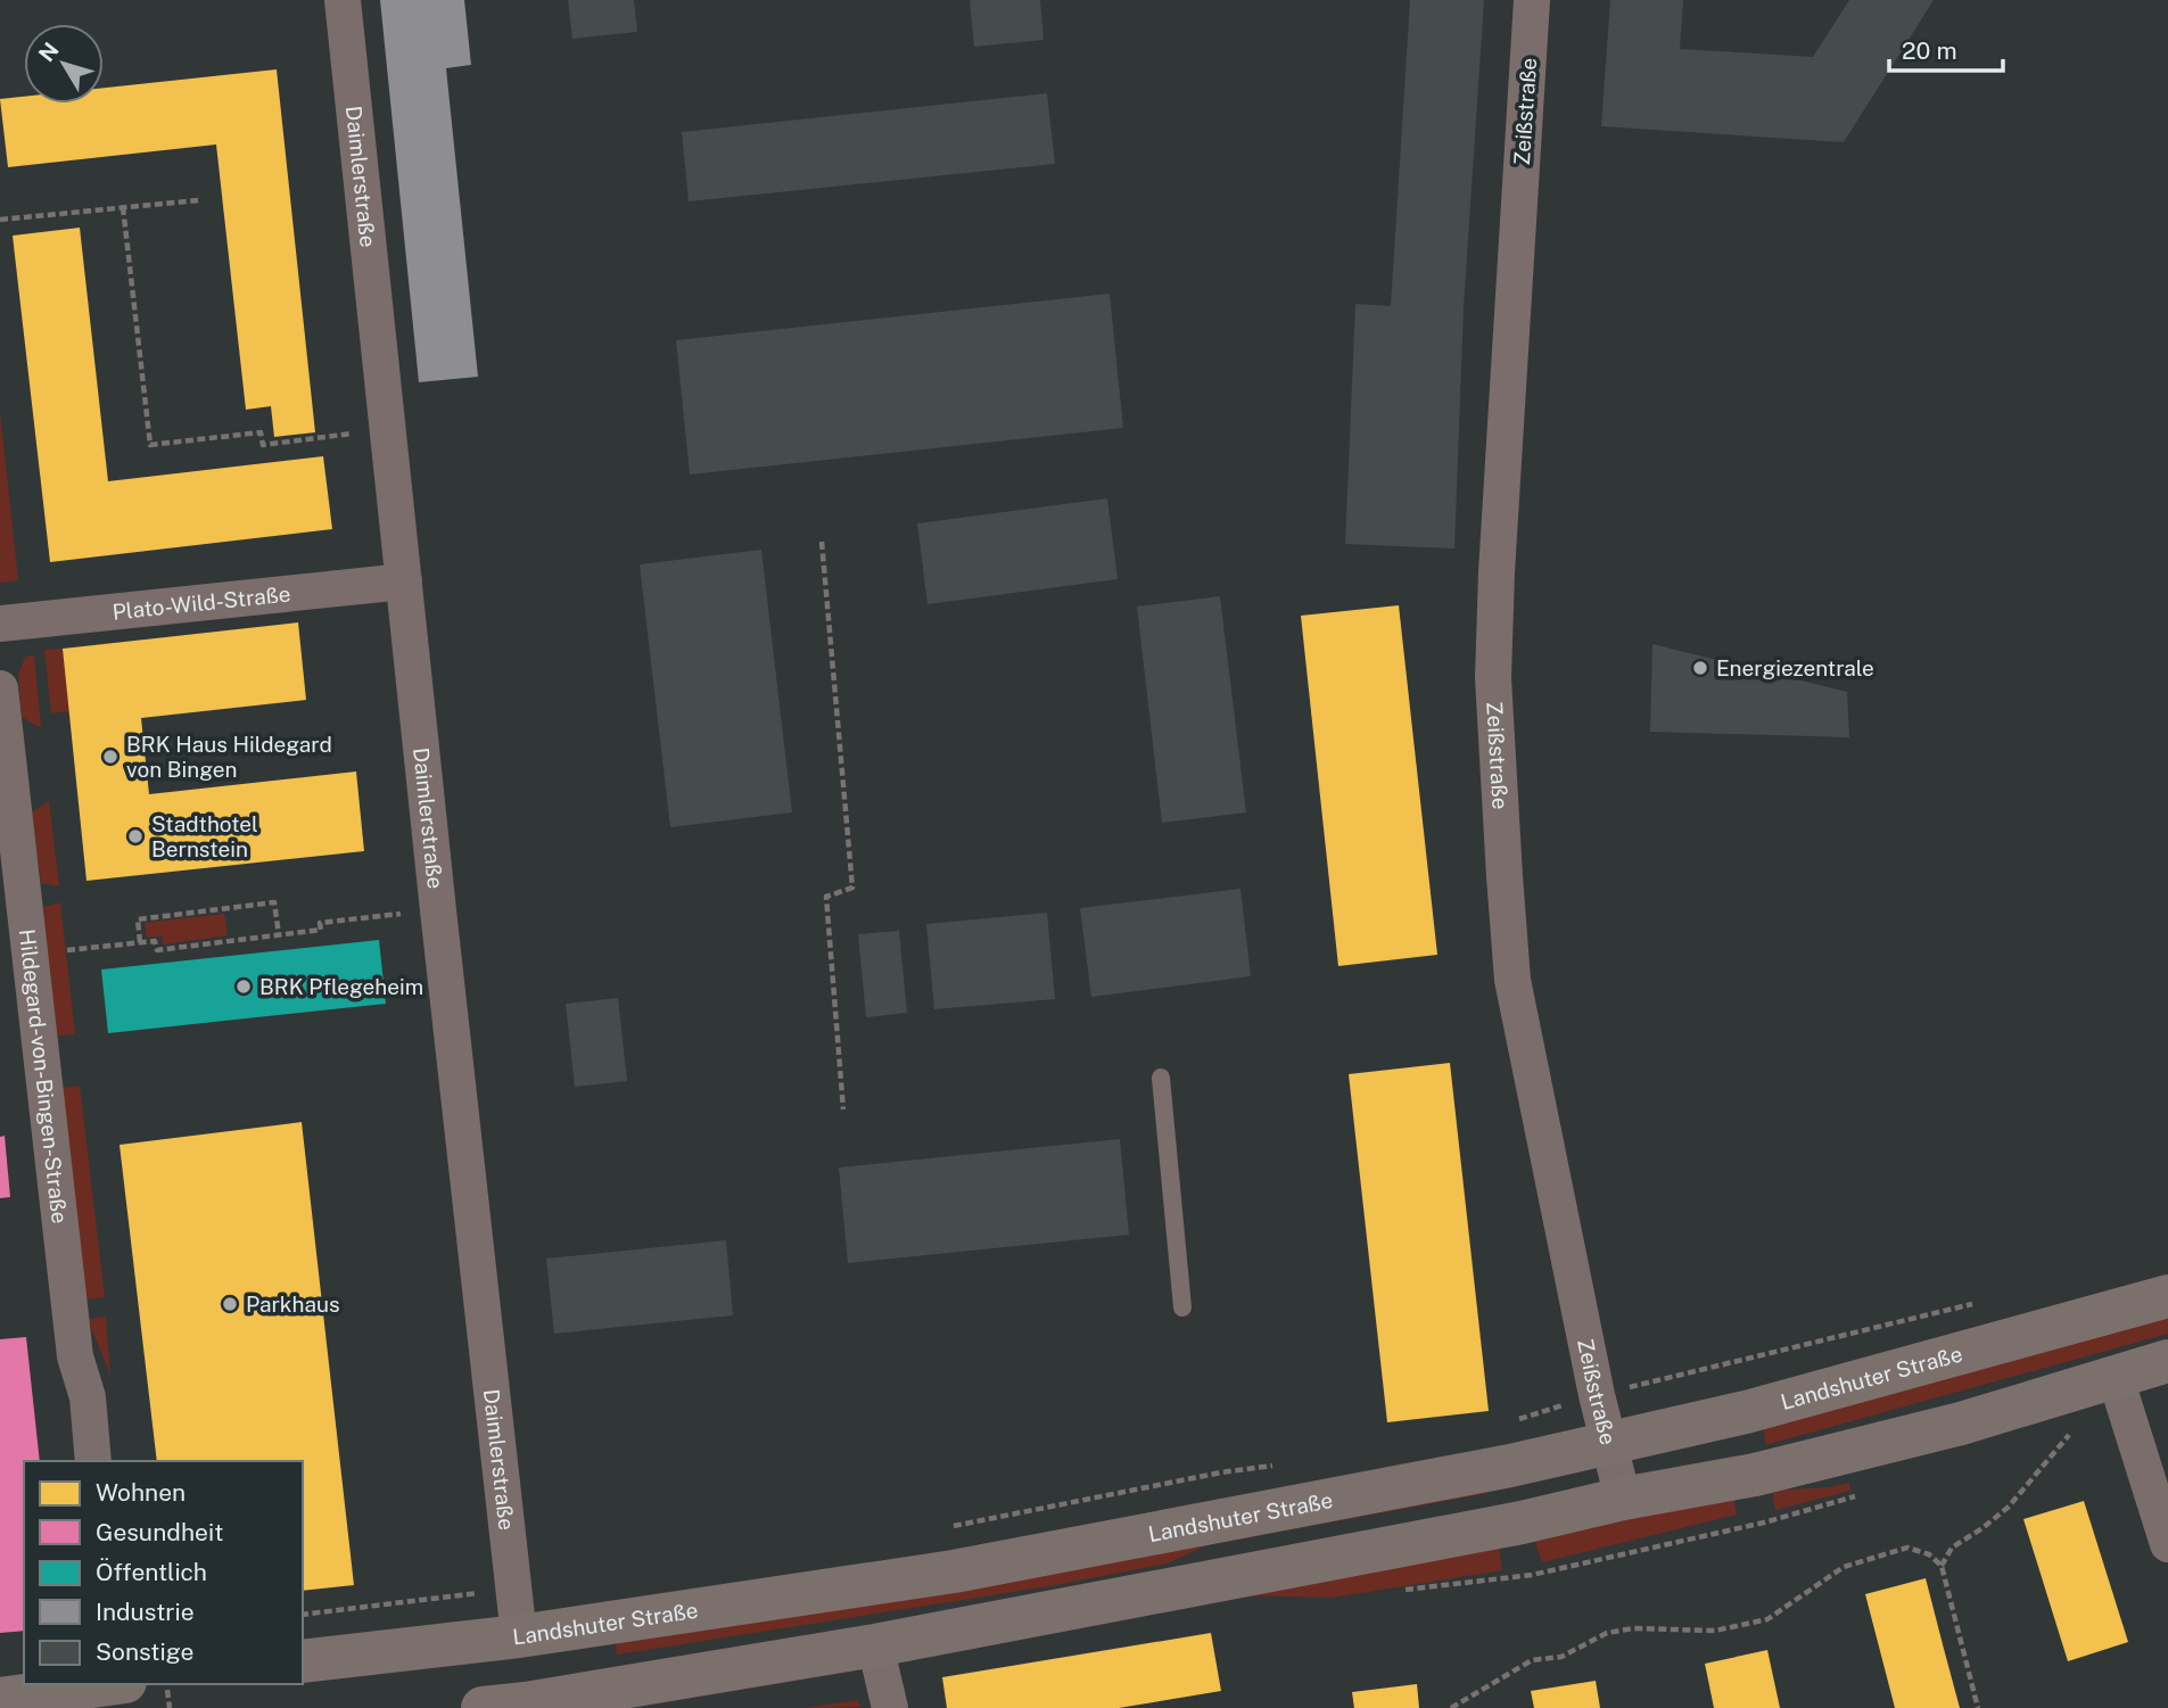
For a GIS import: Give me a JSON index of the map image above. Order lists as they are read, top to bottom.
{
  "streets": {
    "main road": ["Landshuter Straße"],
    "street": [
      "Zeißstraße",
      "Daimlerstraße",
      "Plato-Wild-Straße",
      "Hildegard-von-Bingen-Straße"
    ]
  },
  "crossings": [
    ["Zeißstraße", "Landshuter Straße"],
    ["Daimlerstraße", "Plato-Wild-Straße"],
    ["Daimlerstraße", "Landshuter Straße"]
  ],
  "places": [
    "Energiezentrale",
    "BRK Haus Hildegard von Bingen",
    "Stadthotel Bernstein",
    "BRK Pflegeheim",
    "Parkhaus"
  ],
  "legend": [
    "Wohnen",
    "Gesundheit",
    "Öffentlich",
    "Industrie",
    "Sonstige"
  ],
  "scale_bar": "20 m",
  "north": "top left"
}
